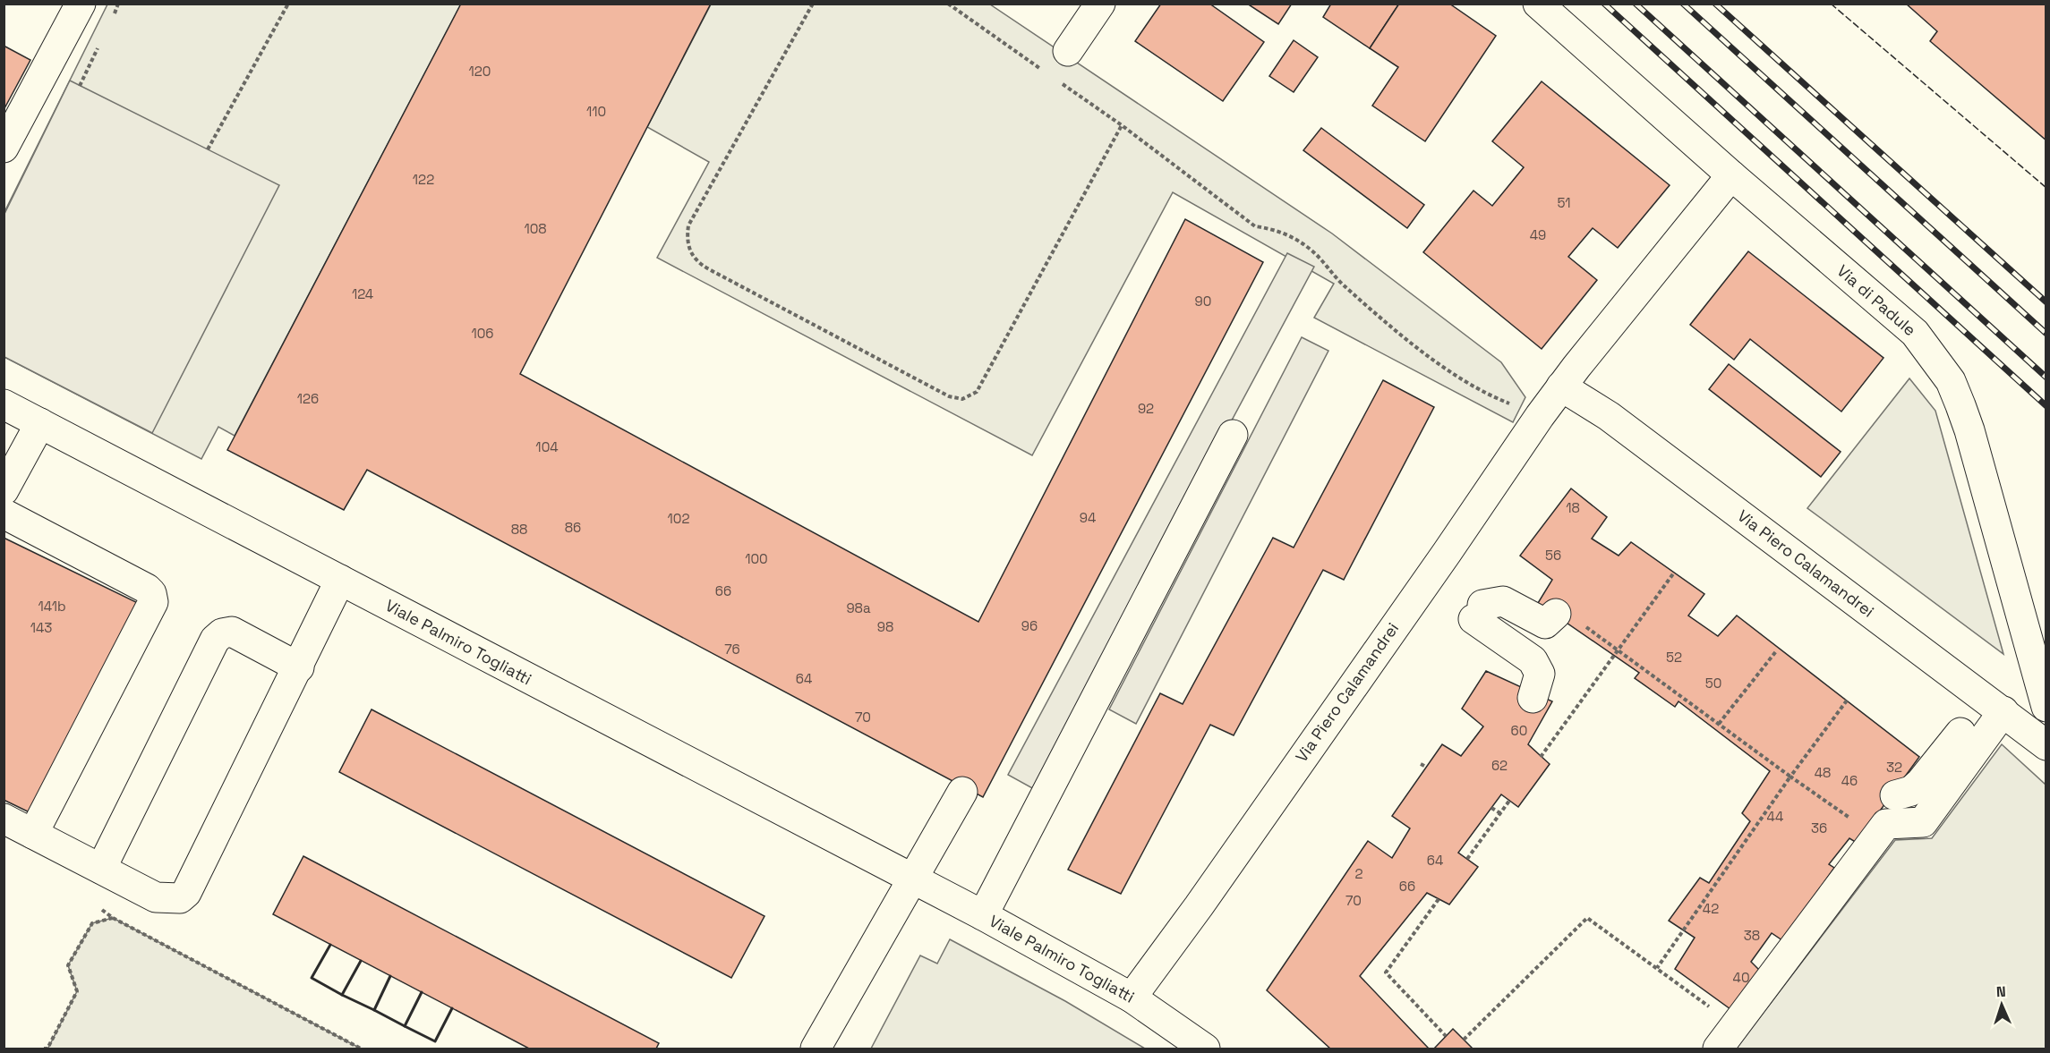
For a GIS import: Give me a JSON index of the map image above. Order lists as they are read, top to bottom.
{
  "streets": {
    "street": ["Via di Padule", "Via Piero Calamandrei", "Viale Palmiro Togliatti"]
  },
  "crossings": [
    ["Via di Padule", "Via Piero Calamandrei"],
    ["Via Piero Calamandrei", "Viale Palmiro Togliatti"]
  ],
  "house_numbers": [
    "120",
    "110",
    "122",
    "51",
    "108",
    "49",
    "124",
    "90",
    "106",
    "126",
    "92",
    "104",
    "18",
    "94",
    "102",
    "86",
    "88",
    "56",
    "100",
    "66",
    "141b",
    "98a",
    "96",
    "98",
    "143",
    "76",
    "52",
    "64",
    "50",
    "70",
    "60",
    "62",
    "32",
    "48",
    "46",
    "44",
    "36",
    "64",
    "2",
    "66",
    "70",
    "42",
    "38",
    "40"
  ],
  "north": "top"
}
